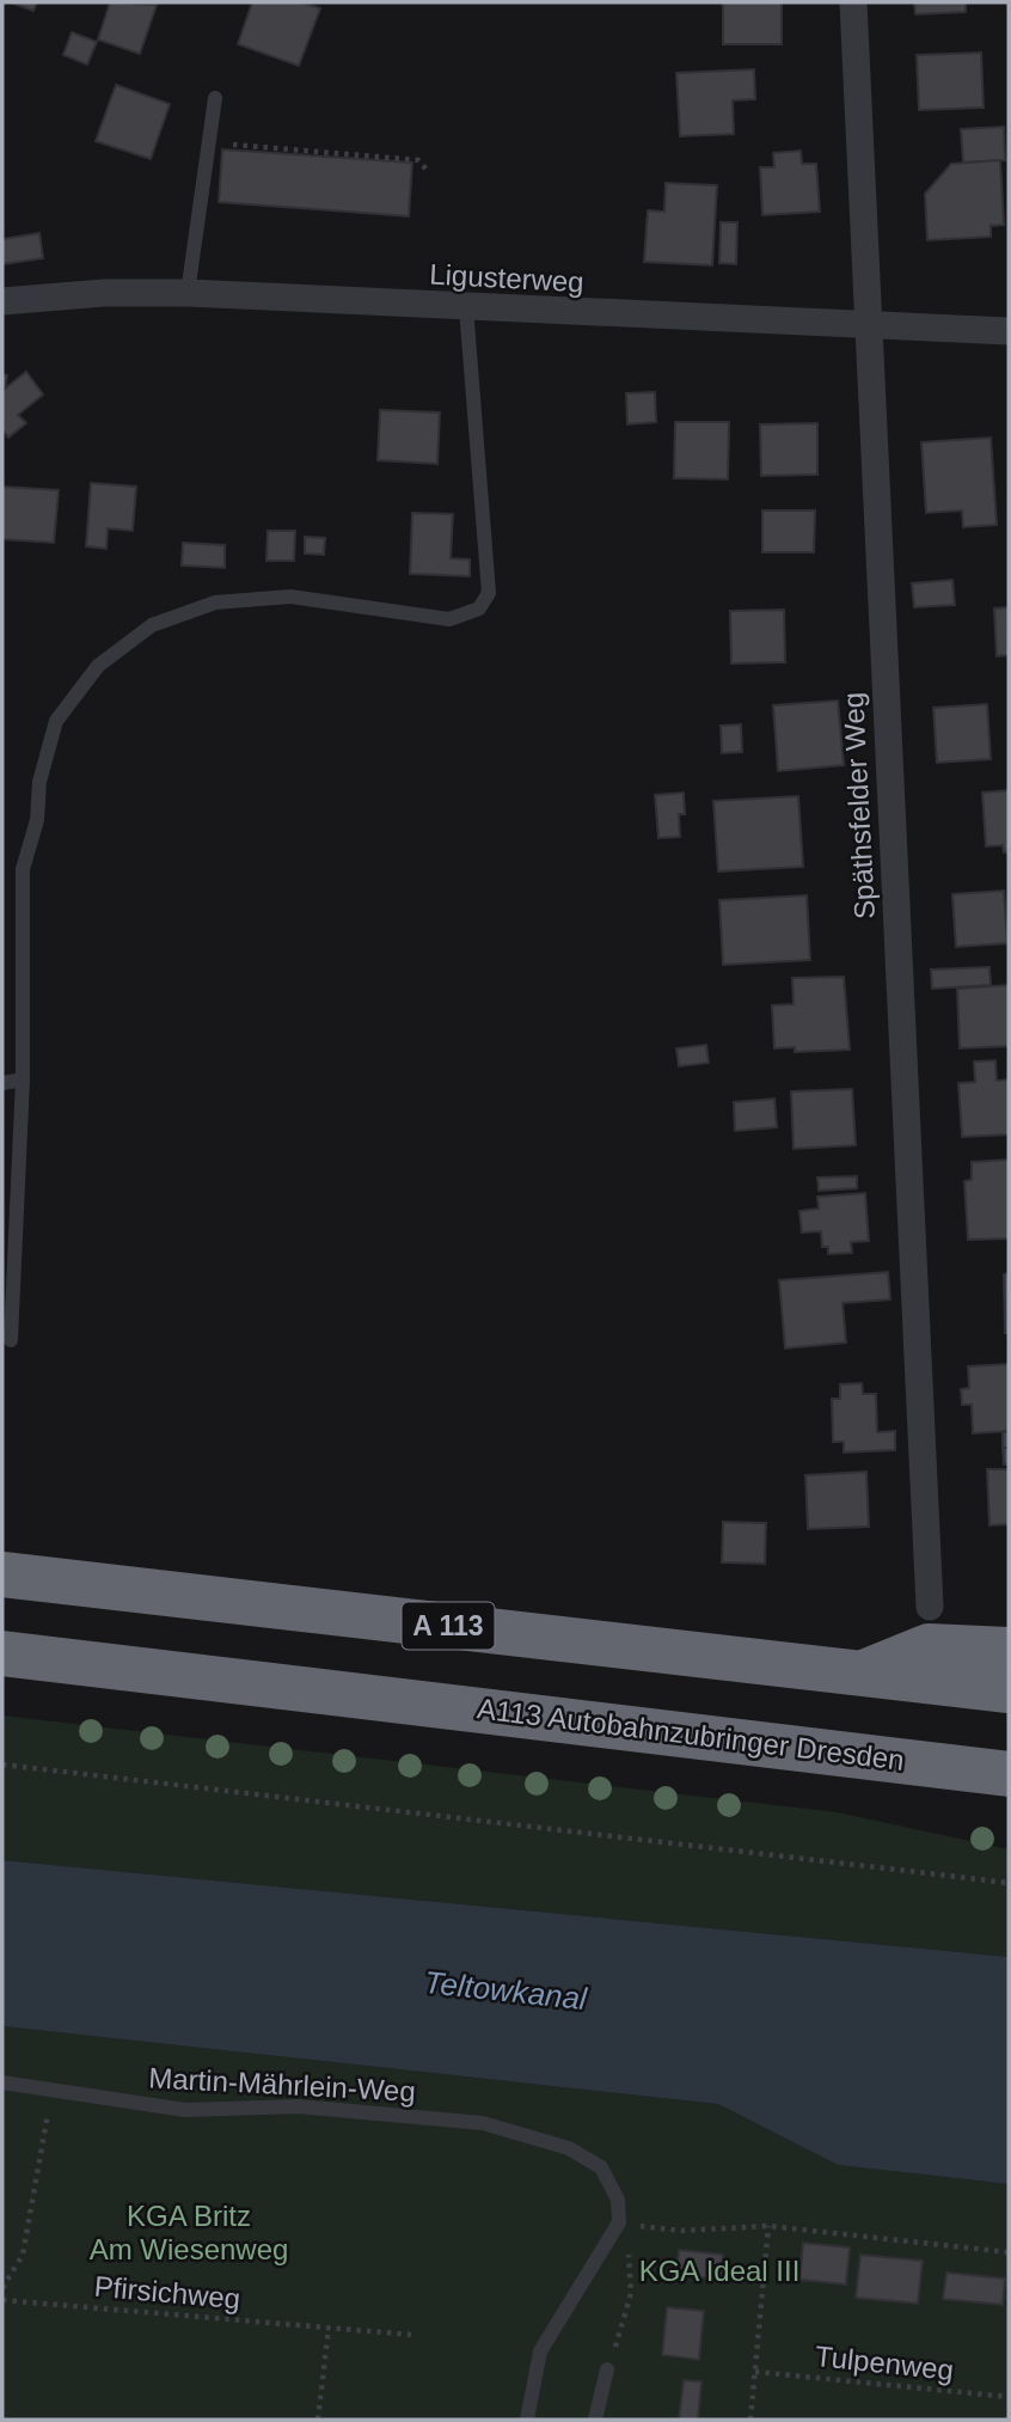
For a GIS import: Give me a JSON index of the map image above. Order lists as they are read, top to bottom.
{
  "streets": {
    "highway": ["A 113", "A113 Autobahnzubringer Dresden"],
    "street": ["Ligusterweg", "Späthsfelder Weg"],
    "lane": ["Martin-Mährlein-Weg"],
    "path": ["Pfirsichweg", "Tulpenweg"]
  },
  "crossings": [
    ["Ligusterweg", "Späthsfelder Weg"]
  ],
  "water": ["Teltowkanal"],
  "parks": ["KGA Britz Am Wiesenweg", "KGA Ideal III"]
}
